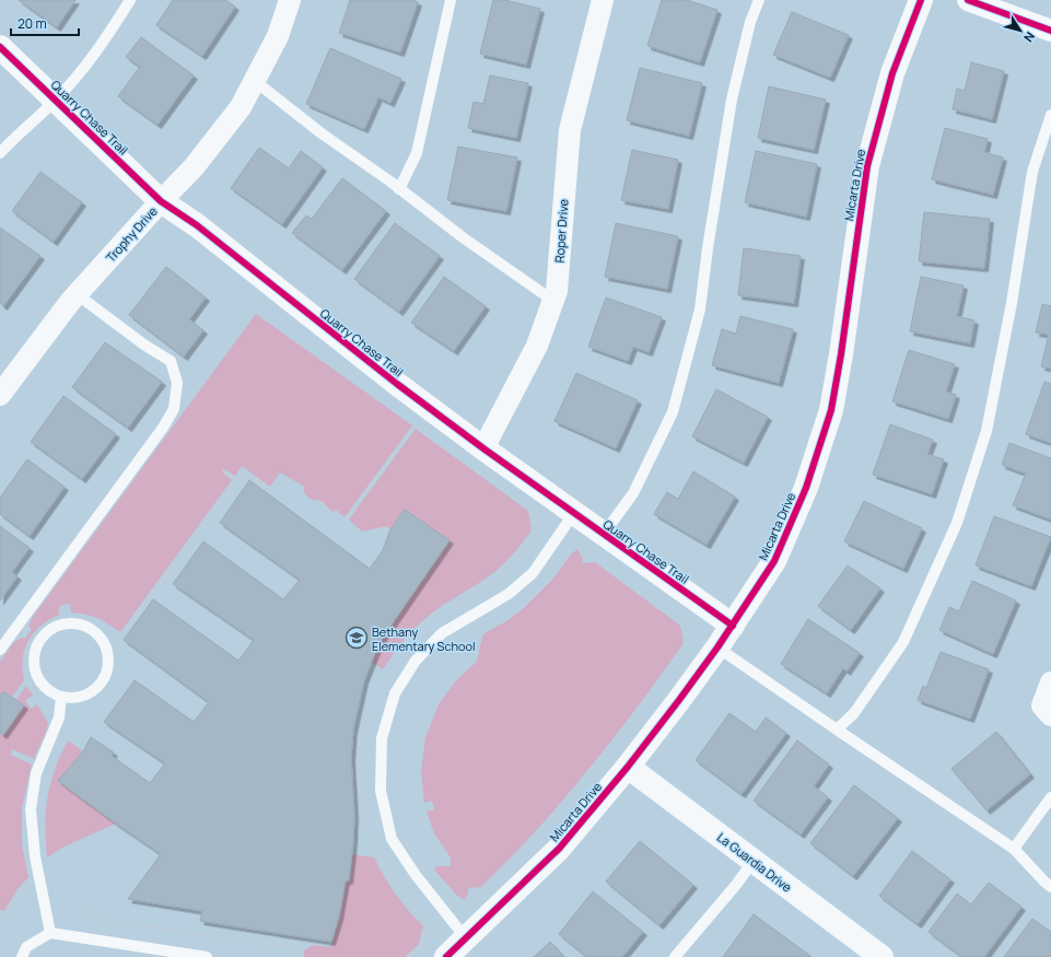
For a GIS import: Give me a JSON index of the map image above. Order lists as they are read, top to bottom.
{
  "streets": {
    "street": [
      "Quarry Chase Trail",
      "Micarta Drive",
      "Roper Drive",
      "Trophy Drive",
      "La Guardia Drive"
    ]
  },
  "crossings": [
    ["Quarry Chase Trail", "Micarta Drive"],
    ["Quarry Chase Trail", "Roper Drive"],
    ["Quarry Chase Trail", "Trophy Drive"],
    ["Micarta Drive", "La Guardia Drive"]
  ],
  "places": {
    "school or university": ["Bethany Elementary School"]
  },
  "scale_bar": "20 m",
  "north": "bottom right"
}
